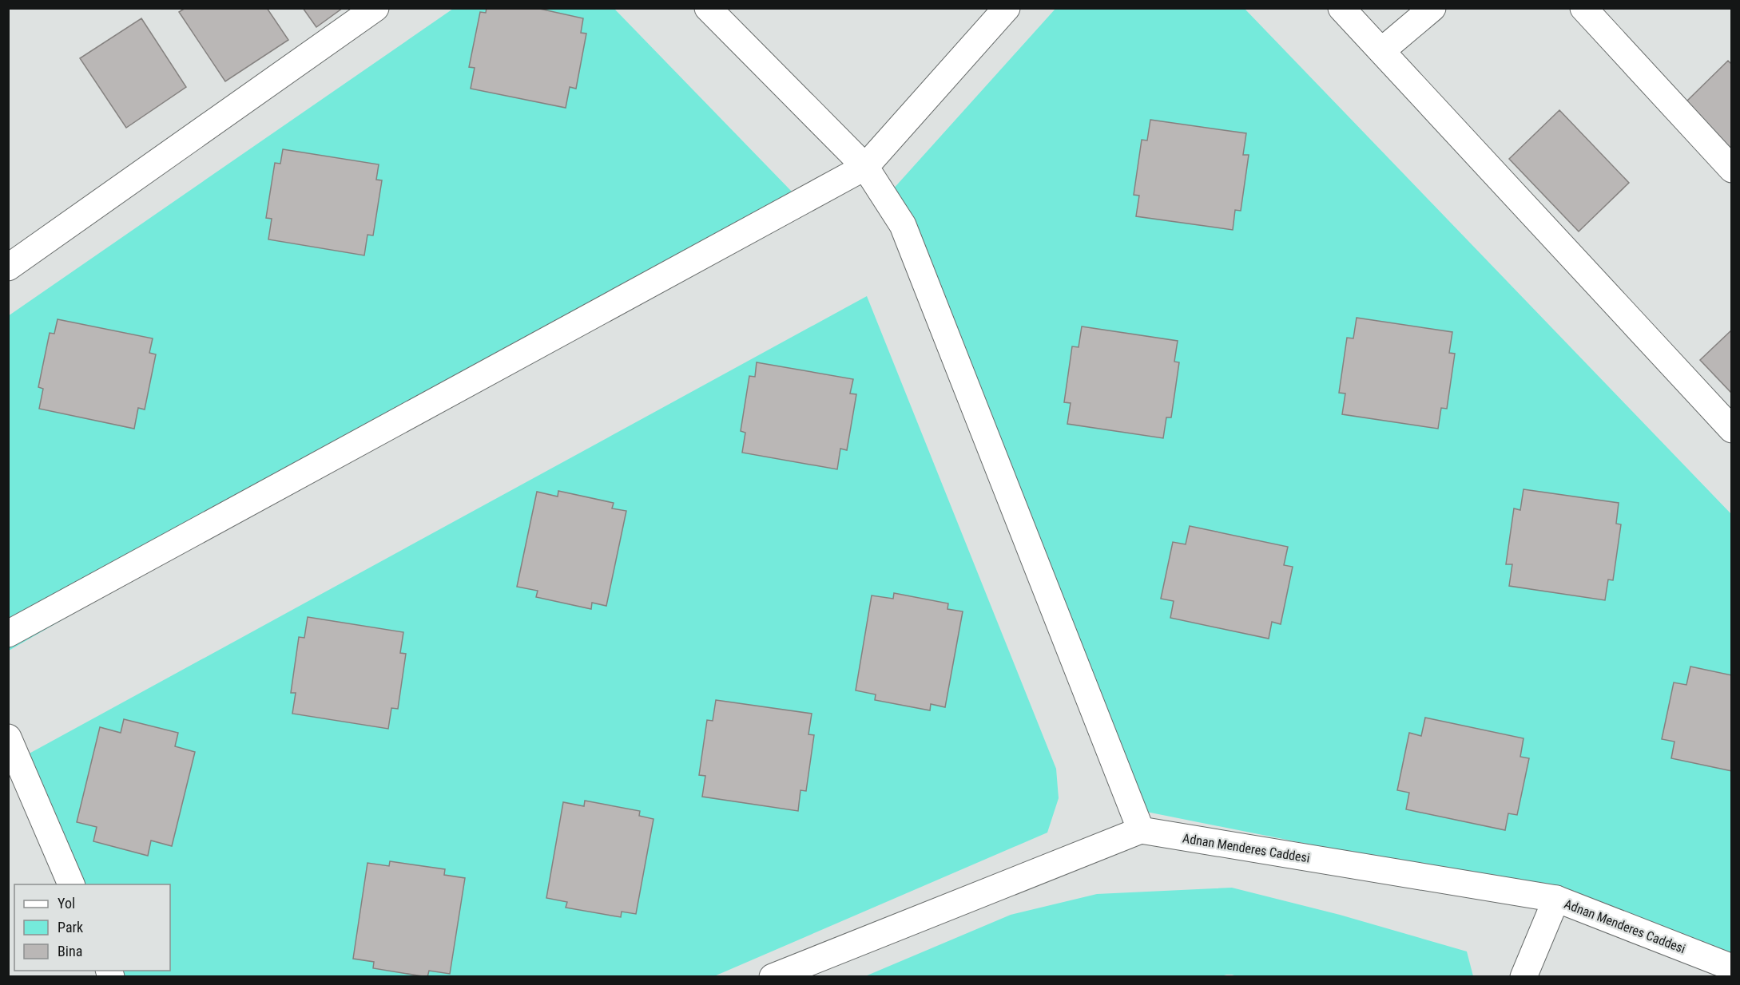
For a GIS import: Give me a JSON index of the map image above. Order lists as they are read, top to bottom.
{
  "streets": {
    "street": ["Adnan Menderes Caddesi"]
  },
  "legend": ["Yol", "Park", "Bina"]
}
